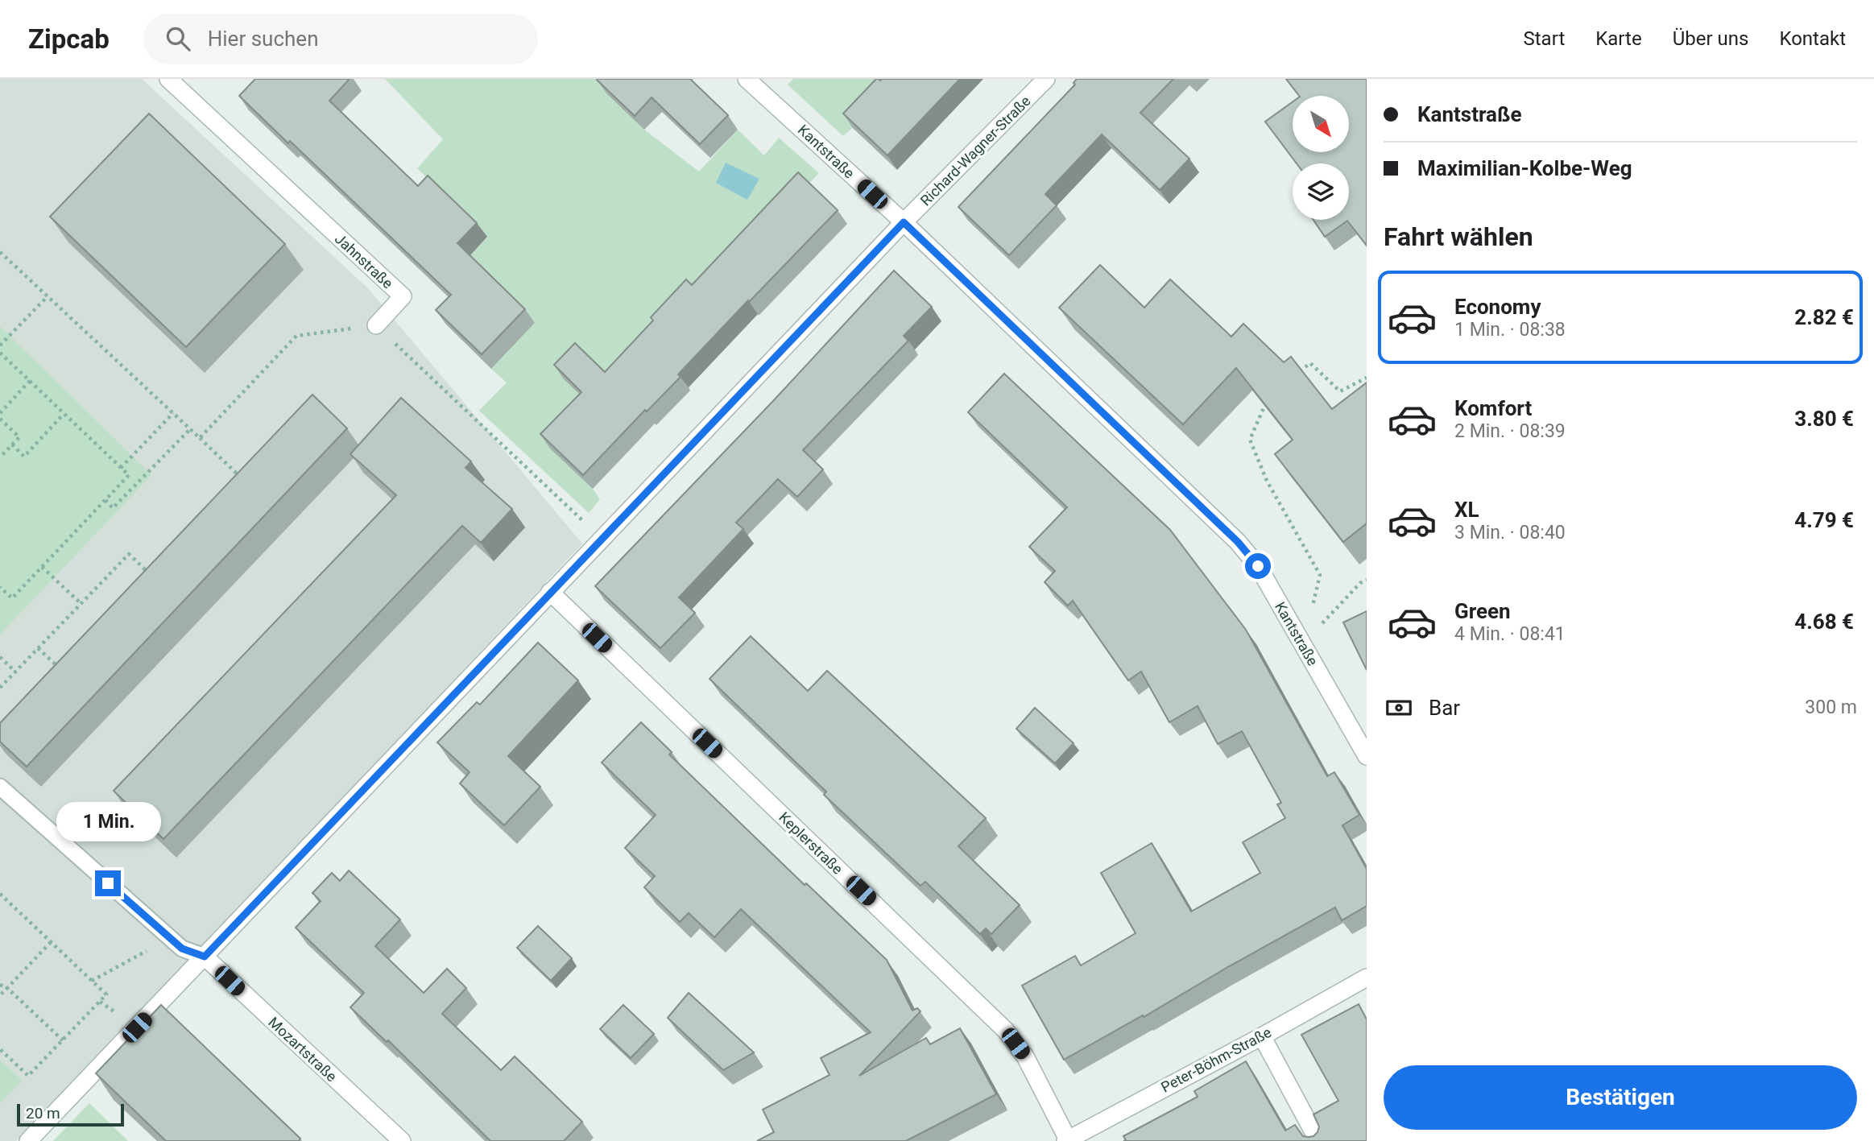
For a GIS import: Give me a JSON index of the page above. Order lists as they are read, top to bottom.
{
  "streets": {
    "street": [
      "Richard-Wagner-Straße",
      "Kantstraße",
      "Jahnstraße",
      "Keplerstraße",
      "Mozartstraße",
      "Peter-Böhm-Straße"
    ]
  },
  "crossings": [
    ["Richard-Wagner-Straße", "Kantstraße"],
    ["Richard-Wagner-Straße", "Keplerstraße"],
    ["Richard-Wagner-Straße", "Mozartstraße"],
    ["Keplerstraße", "Peter-Böhm-Straße"]
  ],
  "scale_bar": "20 m",
  "north": "bottom right",
  "page": {
    "header": "Zipcab",
    "search": "Hier suchen",
    "nav": [
      "Start",
      "Karte",
      "Über uns",
      "Kontakt"
    ],
    "banner": ["Kantstraße", "Maximilian-Kolbe-Weg"],
    "heading": "Fahrt wählen",
    "list": [
      {
        "name": "Economy",
        "note": "1 Min. · 08:38",
        "value": "2.82 €"
      },
      {
        "name": "Komfort",
        "note": "2 Min. · 08:39",
        "value": "3.80 €"
      },
      {
        "name": "XL",
        "note": "3 Min. · 08:40",
        "value": "4.79 €"
      },
      {
        "name": "Green",
        "note": "4 Min. · 08:41",
        "value": "4.68 €"
      }
    ],
    "pay": ["Bar", "300 m"],
    "bubble": "1 Min.",
    "buttons": "Bestätigen",
    "scale": "20 m"
  }
}
